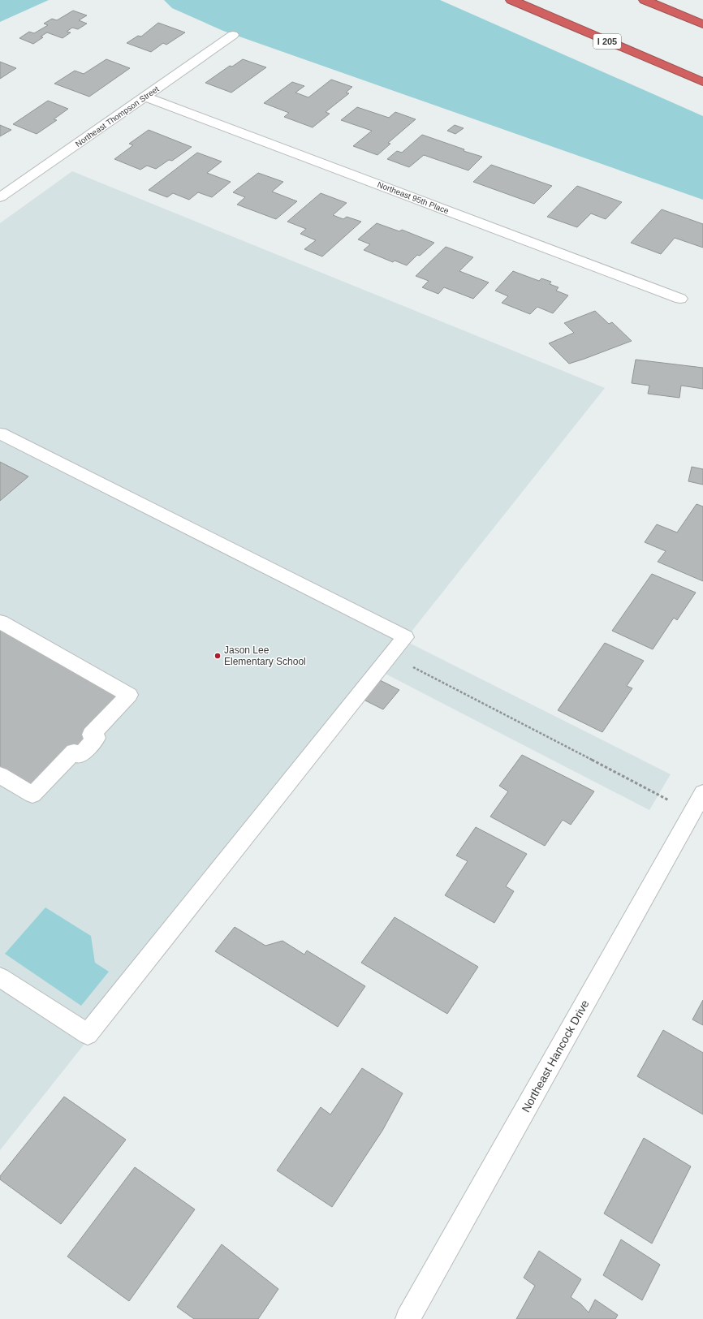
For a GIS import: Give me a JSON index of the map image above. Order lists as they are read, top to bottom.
{
  "streets": {
    "highway": ["I 205"],
    "street": ["Northeast Thompson Street", "Northeast 95th Place", "Northeast Hancock Drive"]
  },
  "crossings": [
    ["Northeast Thompson Street", "Northeast 95th Place"]
  ],
  "places": ["Jason Lee Elementary School"]
}
